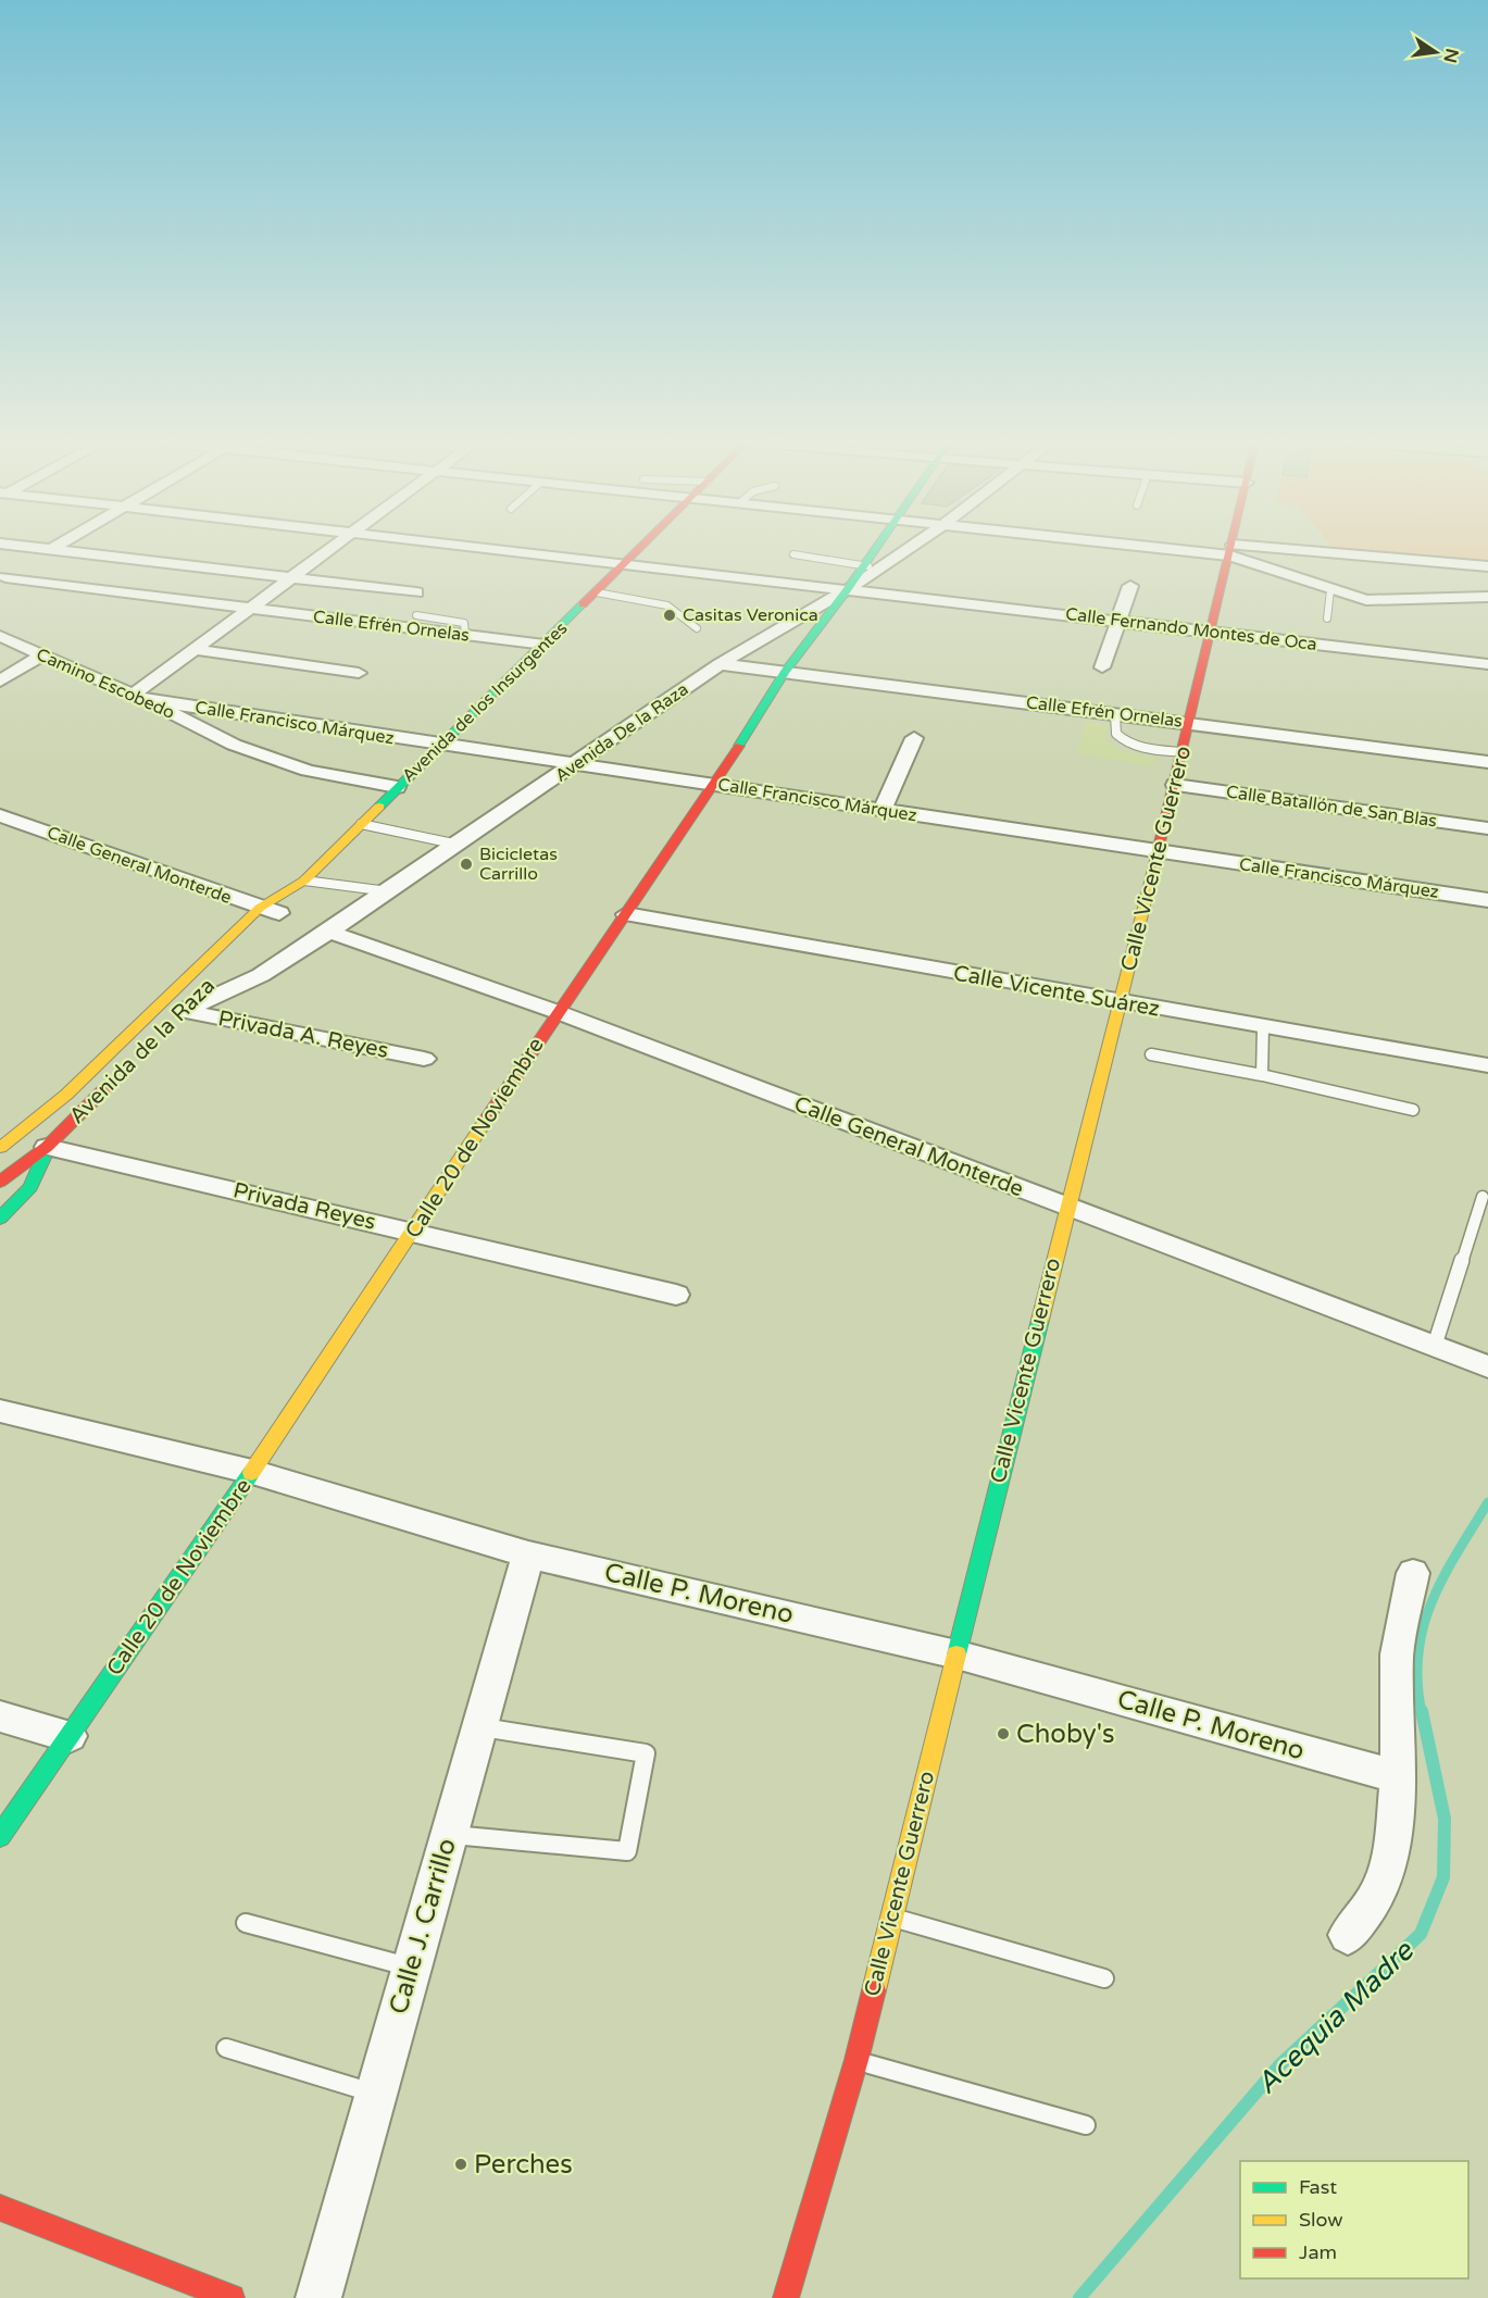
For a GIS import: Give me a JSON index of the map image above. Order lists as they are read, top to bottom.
{
  "streets": {
    "main road": [
      "Avenida de los Insurgentes",
      "Calle Vicente Guerrero",
      "Avenida de la Raza",
      "Calle 20 de Noviembre"
    ],
    "street": [
      "Calle Efrén Ornelas",
      "Calle Fernando Montes de Oca",
      "Camino Escobedo",
      "Calle Francisco Márquez",
      "Avenida De la Raza",
      "Calle Batallón de San Blas",
      "Calle General Monterde",
      "Calle Vicente Suárez",
      "Privada A. Reyes",
      "Privada Reyes",
      "Calle P. Moreno",
      "Calle J. Carrillo"
    ]
  },
  "crossings": [
    ["Calle Efrén Ornelas", "Avenida de los Insurgentes"],
    ["Calle Efrén Ornelas", "Avenida De la Raza"],
    ["Calle Efrén Ornelas", "Calle Vicente Guerrero"],
    ["Calle Efrén Ornelas", "Calle 20 de Noviembre"],
    ["Calle Fernando Montes de Oca", "Avenida de los Insurgentes"],
    ["Calle Fernando Montes de Oca", "Avenida De la Raza"],
    ["Calle Fernando Montes de Oca", "Calle Vicente Guerrero"],
    ["Calle Fernando Montes de Oca", "Calle 20 de Noviembre"],
    ["Camino Escobedo", "Avenida de los Insurgentes"],
    ["Camino Escobedo", "Calle Francisco Márquez"],
    ["Avenida de los Insurgentes", "Calle Francisco Márquez"],
    ["Avenida de los Insurgentes", "Calle General Monterde"],
    ["Avenida de los Insurgentes", "Avenida de la Raza"],
    ["Calle Francisco Márquez", "Avenida De la Raza"],
    ["Calle Francisco Márquez", "Calle Vicente Guerrero"],
    ["Calle Francisco Márquez", "Calle 20 de Noviembre"],
    ["Avenida De la Raza", "Calle General Monterde"],
    ["Avenida De la Raza", "Privada A. Reyes"],
    ["Avenida De la Raza", "Avenida de la Raza"],
    ["Avenida De la Raza", "Calle 20 de Noviembre"],
    ["Calle Batallón de San Blas", "Calle Vicente Guerrero"],
    ["Calle Vicente Guerrero", "Calle General Monterde"],
    ["Calle Vicente Guerrero", "Calle Vicente Suárez"],
    ["Calle Vicente Guerrero", "Calle P. Moreno"],
    ["Calle General Monterde", "Avenida de la Raza"],
    ["Calle General Monterde", "Calle 20 de Noviembre"],
    ["Calle Vicente Suárez", "Calle 20 de Noviembre"],
    ["Privada A. Reyes", "Avenida de la Raza"],
    ["Avenida de la Raza", "Privada Reyes"],
    ["Calle 20 de Noviembre", "Privada Reyes"],
    ["Calle 20 de Noviembre", "Calle P. Moreno"],
    ["Calle P. Moreno", "Calle J. Carrillo"]
  ],
  "water": ["Acequia Madre"],
  "places": [
    "Casitas Veronica",
    "Bicicletas Carrillo",
    "Choby's",
    "Perches"
  ],
  "legend": ["Fast", "Slow", "Jam"],
  "north": "right"
}
